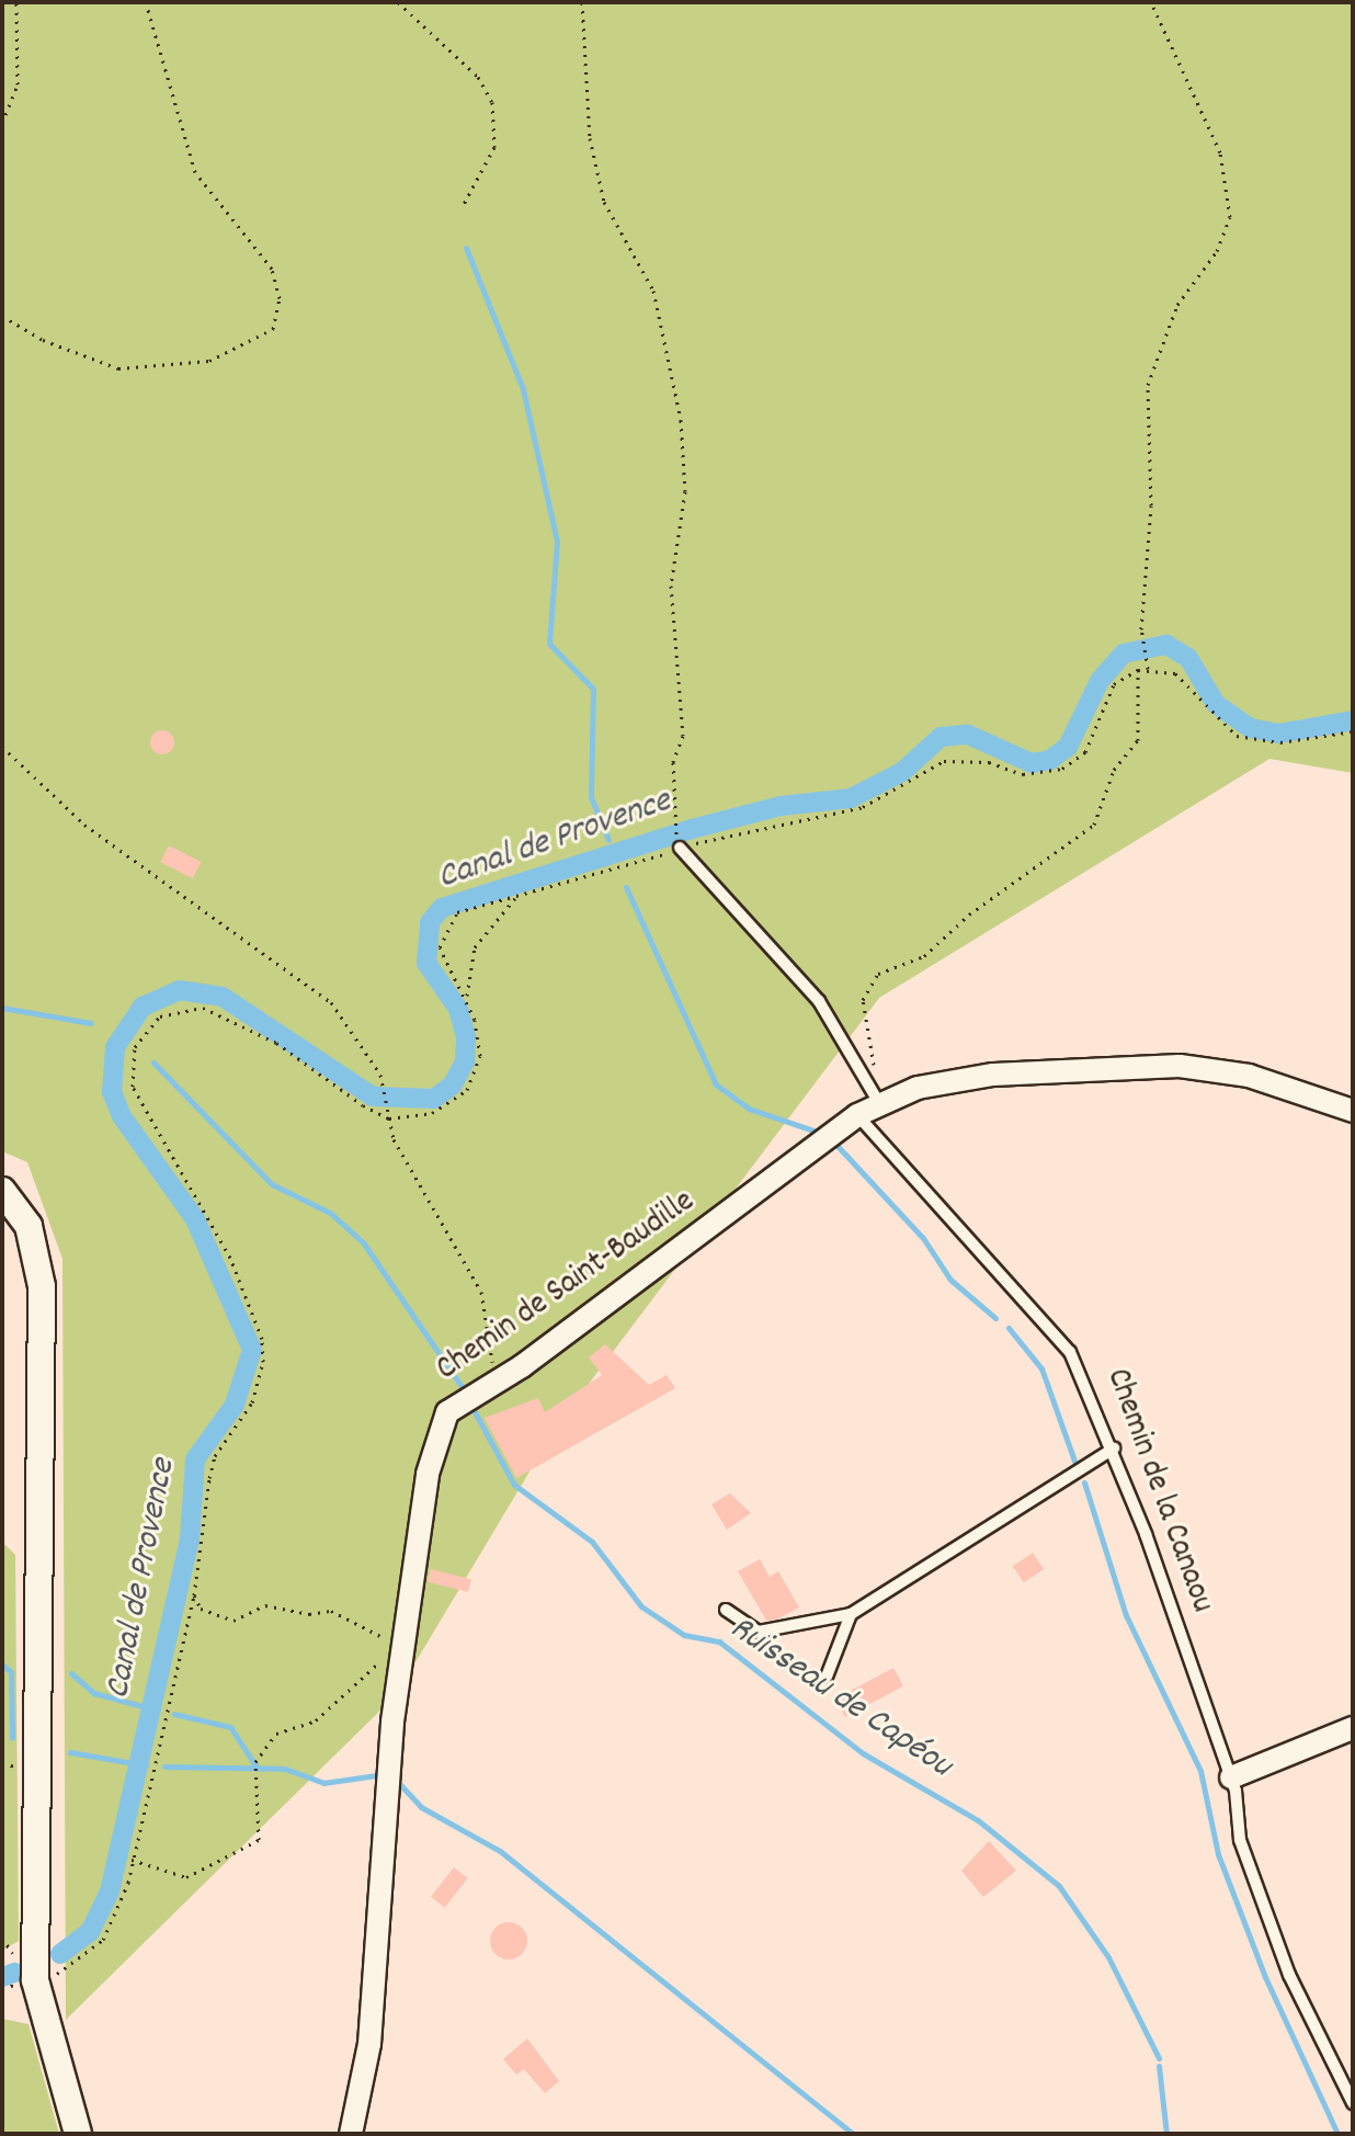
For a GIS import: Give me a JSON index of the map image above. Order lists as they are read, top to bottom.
{
  "streets": {
    "street": ["Chemin de Saint-Baudille"],
    "lane": ["Chemin de la Canaou"]
  },
  "crossings": [
    ["Chemin de Saint-Baudille", "Chemin de la Canaou"]
  ],
  "water": ["Canal de Provence", "Ruisseau de Capéou"]
}
